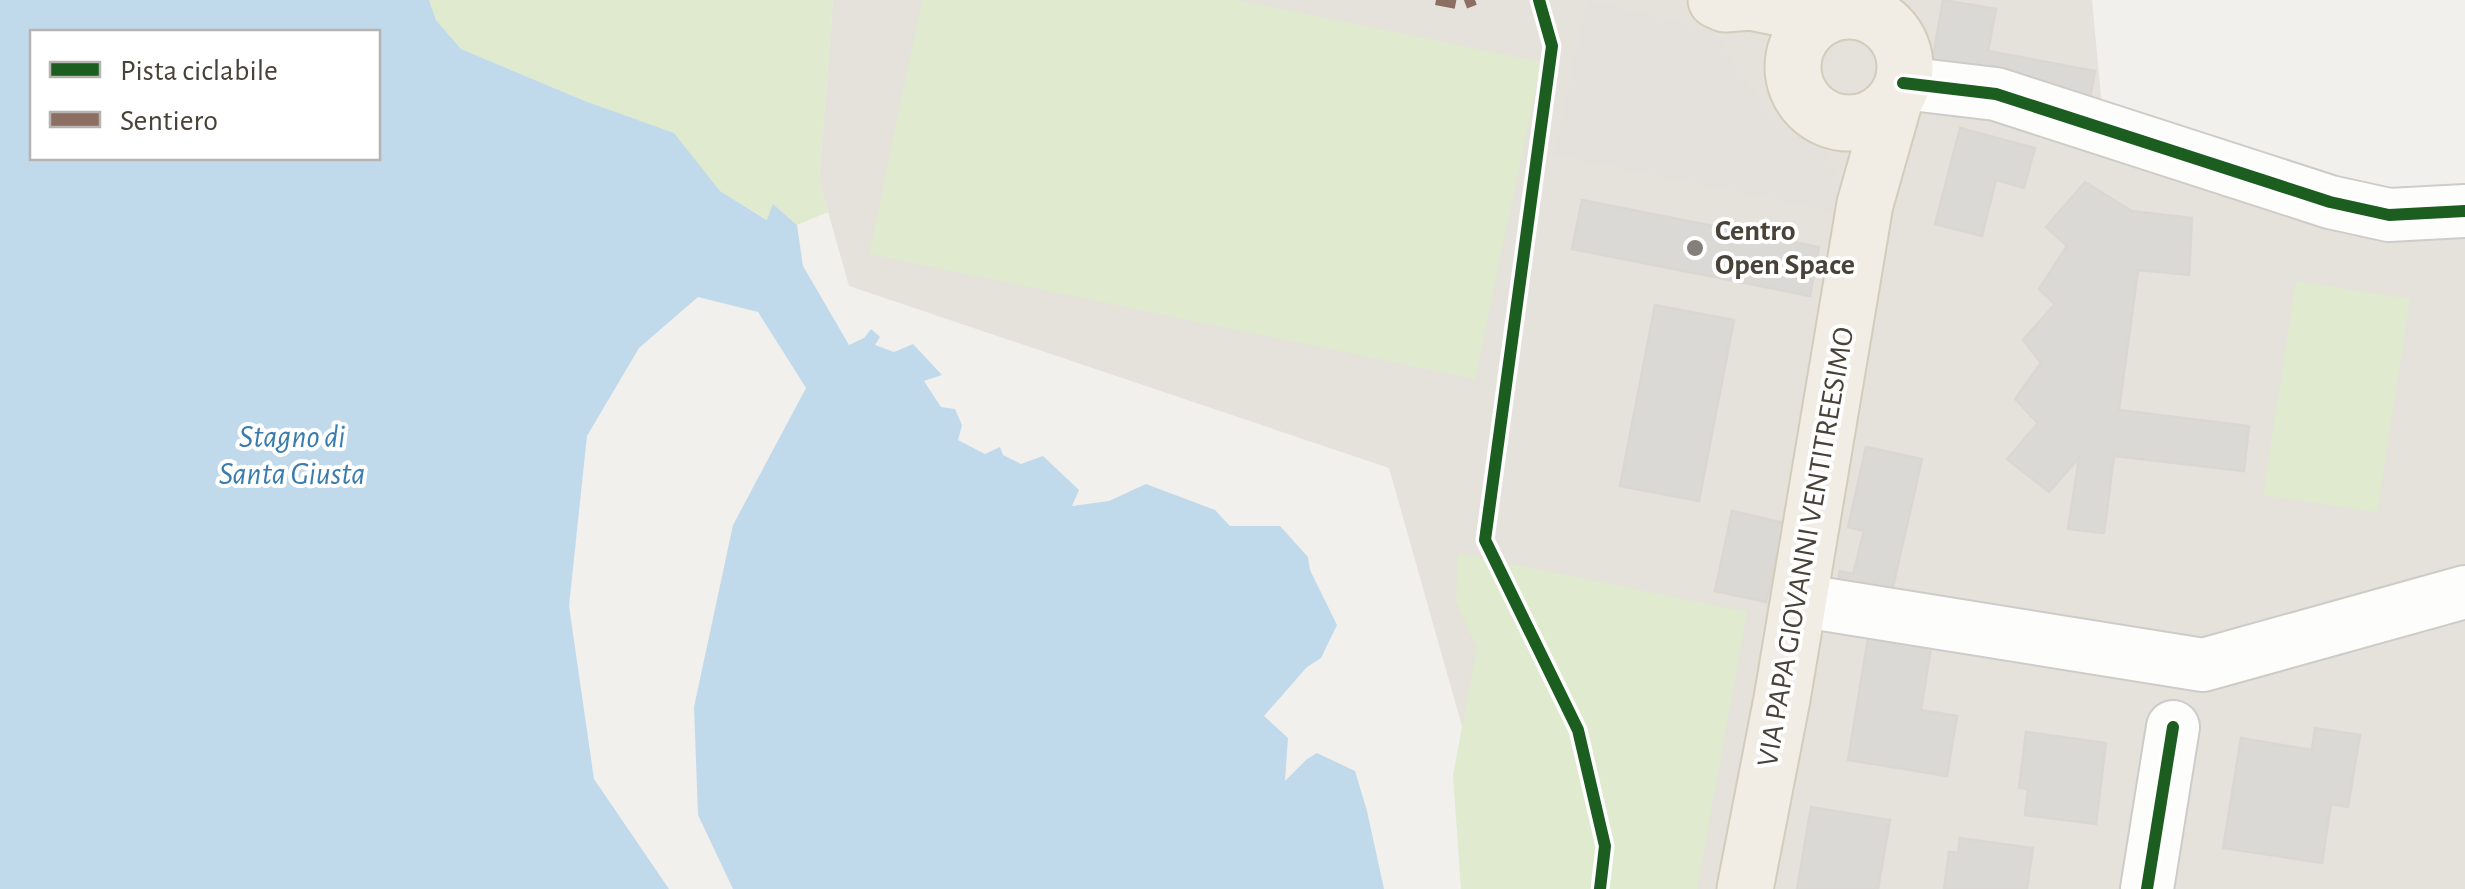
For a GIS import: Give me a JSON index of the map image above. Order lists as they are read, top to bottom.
{
  "streets": {
    "main road": ["VIA PAPA GIOVANNI VENTITREESIMO"]
  },
  "water": ["Stagno di Santa Giusta"],
  "places": ["Centro Open Space"],
  "legend": ["Pista ciclabile", "Sentiero"]
}
